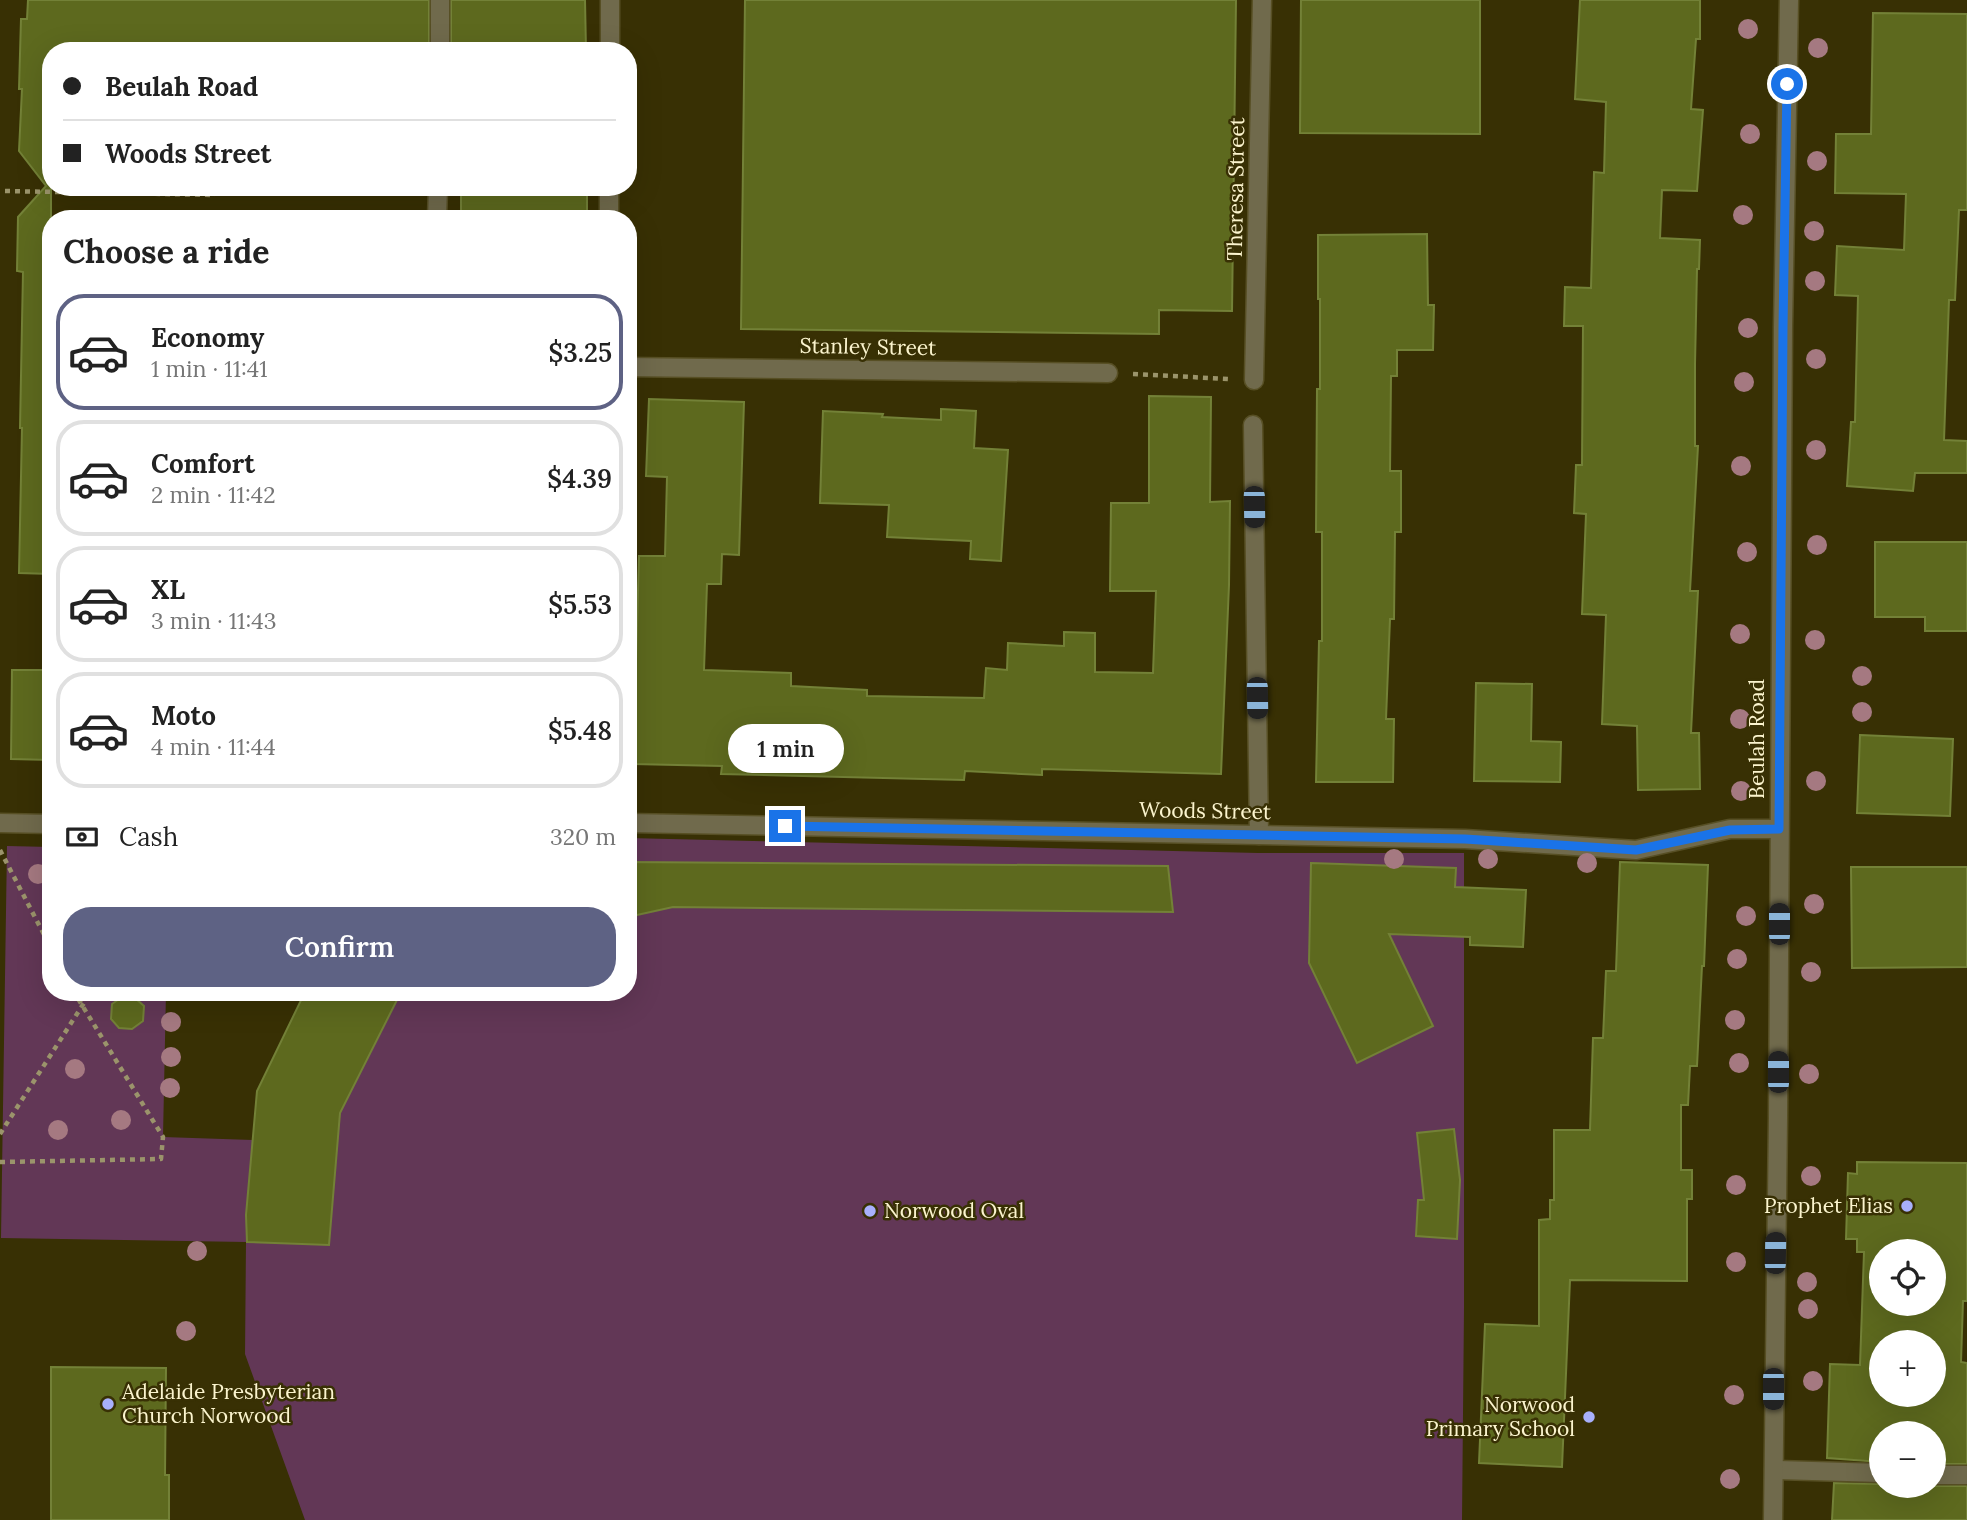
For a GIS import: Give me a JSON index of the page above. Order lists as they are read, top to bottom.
{
  "streets": {
    "street": [
      "Theresa Street",
      "Stanley Street",
      "Beulah Road",
      "Woods Street"
    ]
  },
  "crossings": [
    ["Beulah Road", "Woods Street"]
  ],
  "places": [
    "Prophet Elias",
    "Norwood Oval",
    "Adelaide Presbyterian Church Norwood",
    "Norwood Primary School"
  ],
  "page": {
    "banner": ["Beulah Road", "Woods Street"],
    "heading": "Choose a ride",
    "list": [
      {
        "name": "Economy",
        "note": "1 min · 11:41",
        "value": "$3.25"
      },
      {
        "name": "Comfort",
        "note": "2 min · 11:42",
        "value": "$4.39"
      },
      {
        "name": "XL",
        "note": "3 min · 11:43",
        "value": "$5.53"
      },
      {
        "name": "Moto",
        "note": "4 min · 11:44",
        "value": "$5.48"
      }
    ],
    "bubble": "1 min",
    "pay": ["Cash", "320 m"],
    "buttons": "Confirm",
    "map_buttons": ["+", "−"]
  }
}
